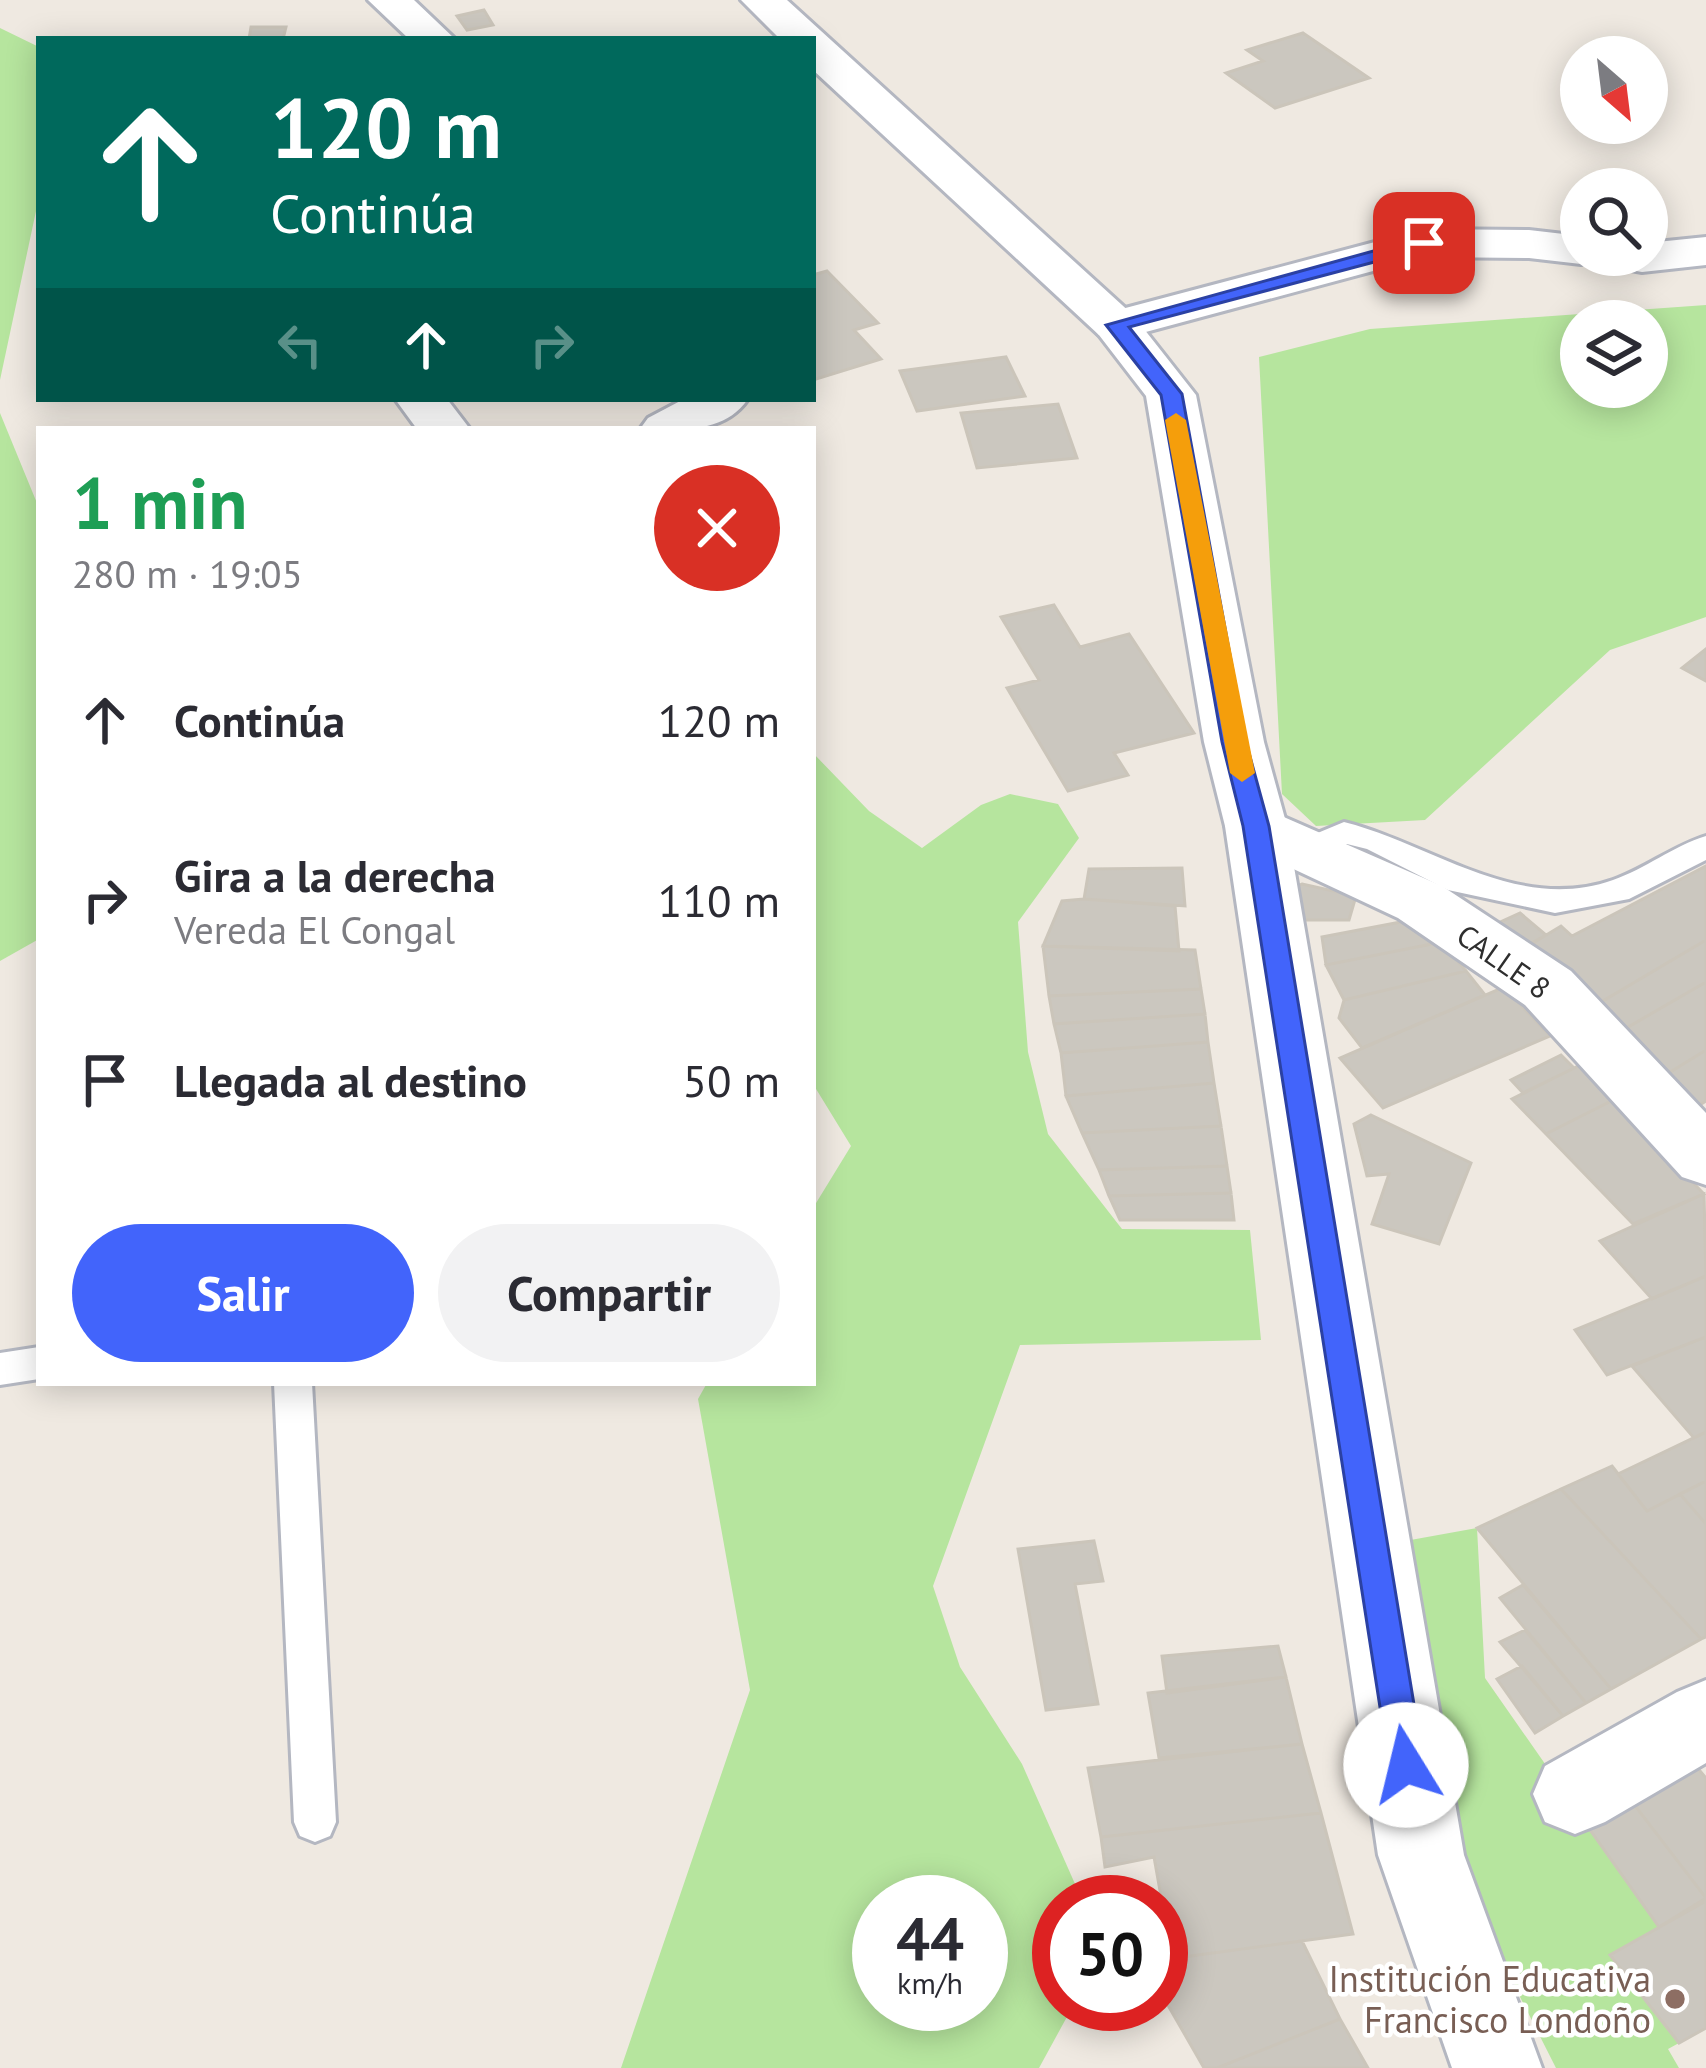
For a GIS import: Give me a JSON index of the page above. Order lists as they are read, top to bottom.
{
  "streets": {
    "main road": ["CALLE 8"]
  },
  "places": ["Institución Educativa Francisco Londoño"],
  "north": "bottom right",
  "page": {
    "turn": ["120 m", "Continúa"],
    "heading": ["1 min", "280 m · 19:05"],
    "list": [
      {
        "name": "Continúa",
        "value": "120 m"
      },
      {
        "name": "Gira a la derecha",
        "note": "Vereda El Congal",
        "value": "110 m"
      },
      {
        "name": "Llegada al destino",
        "value": "50 m"
      }
    ],
    "buttons": ["Salir", "Compartir"],
    "speed": "44 km/h",
    "limit": "50"
  }
}
